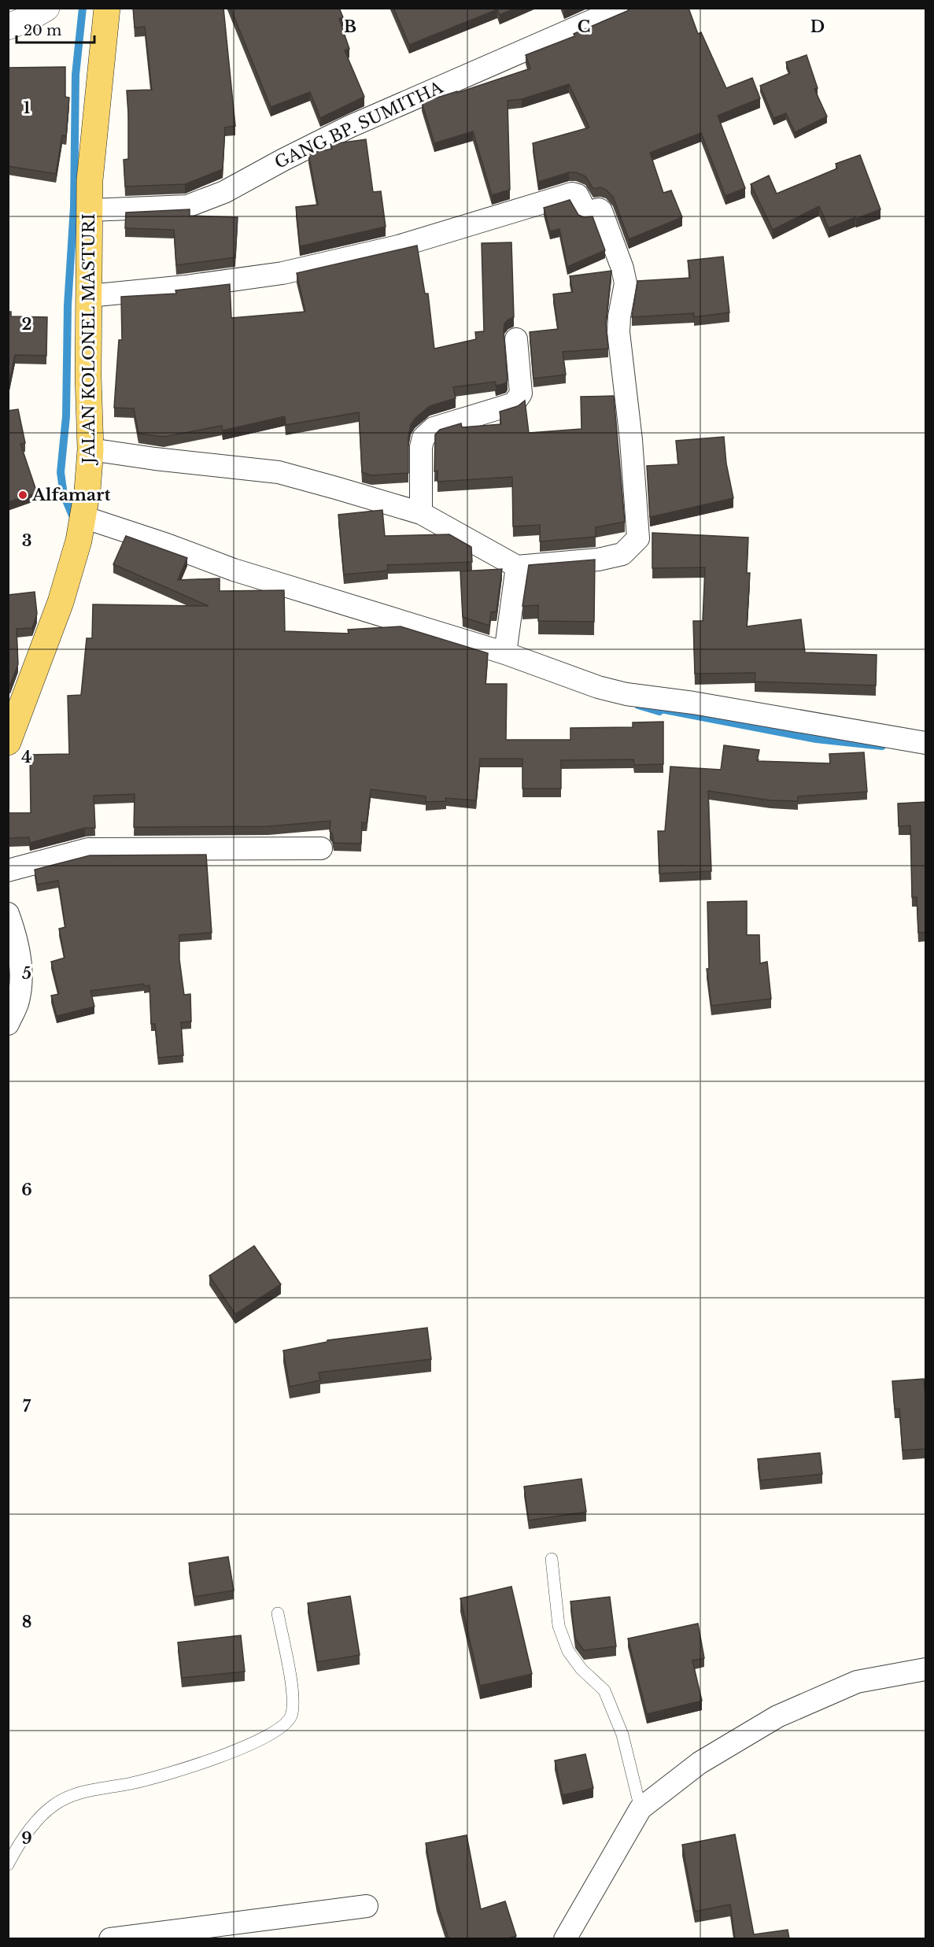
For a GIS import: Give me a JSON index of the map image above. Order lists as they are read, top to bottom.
{
  "streets": {
    "main road": ["JALAN KOLONEL MASTURI"],
    "street": ["GANG BP. SUMITHA"]
  },
  "crossings": [
    ["GANG BP. SUMITHA", "JALAN KOLONEL MASTURI"]
  ],
  "places": ["Alfamart"],
  "scale_bar": "20 m",
  "grid": {
    "columns": ["B", "C", "D"],
    "rows": [
      "1",
      "2",
      "3",
      "4",
      "5",
      "6",
      "7",
      "8",
      "9"
    ]
  }
}
